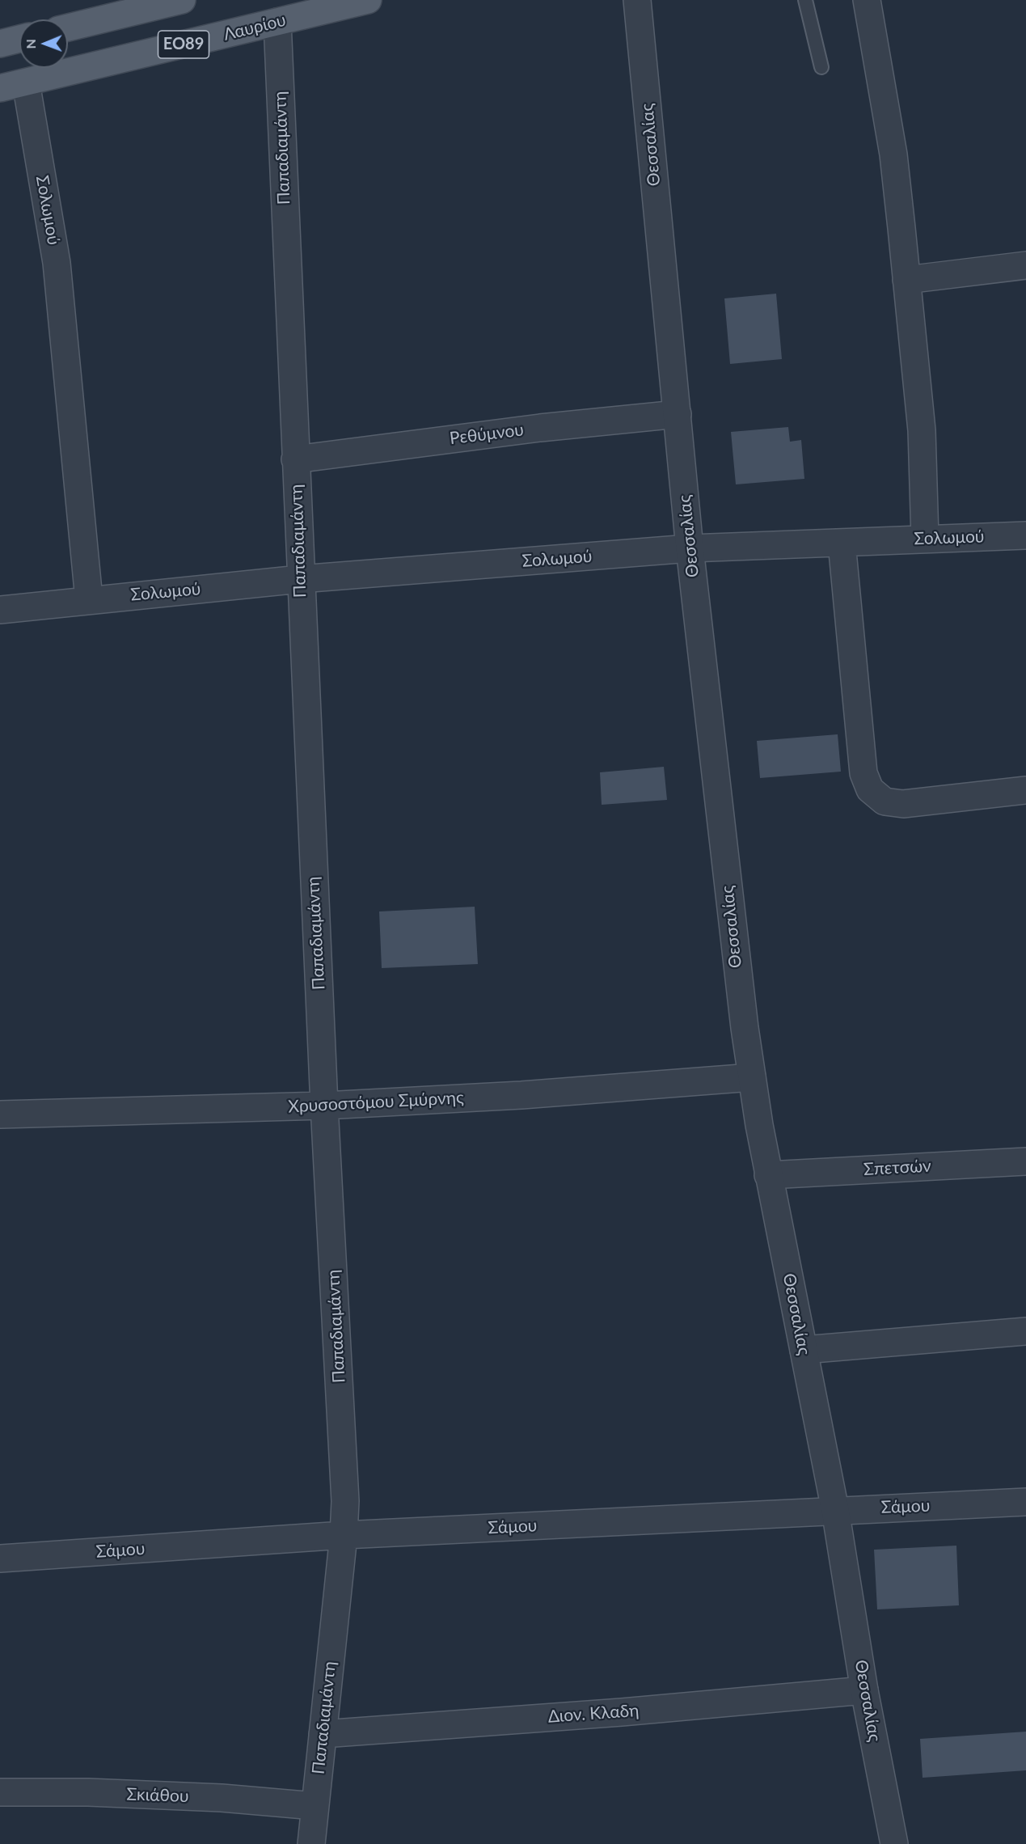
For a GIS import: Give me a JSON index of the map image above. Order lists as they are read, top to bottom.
{
  "streets": {
    "main road": ["Λαυρίου", "ΕΟ89"],
    "street": [
      "Θεσσαλίας",
      "Παπαδιαμάντη",
      "Σολωμού",
      "Ρεθύμνου",
      "Χρυσοστόμου Σμύρνης",
      "Σπετσών",
      "Σάμου",
      "Διον. Κλαδη",
      "Σκιάθου"
    ]
  },
  "crossings": [
    ["Λαυρίου", "Παπαδιαμάντη"],
    ["Λαυρίου", "Σολωμού"],
    ["Θεσσαλίας", "Σολωμού"],
    ["Θεσσαλίας", "Ρεθύμνου"],
    ["Θεσσαλίας", "Χρυσοστόμου Σμύρνης"],
    ["Θεσσαλίας", "Σπετσών"],
    ["Θεσσαλίας", "Σάμου"],
    ["Θεσσαλίας", "Διον. Κλαδη"],
    ["Παπαδιαμάντη", "Σολωμού"],
    ["Παπαδιαμάντη", "Ρεθύμνου"],
    ["Παπαδιαμάντη", "Χρυσοστόμου Σμύρνης"],
    ["Παπαδιαμάντη", "Σάμου"],
    ["Παπαδιαμάντη", "Διον. Κλαδη"],
    ["Παπαδιαμάντη", "Σκιάθου"]
  ],
  "north": "left"
}
